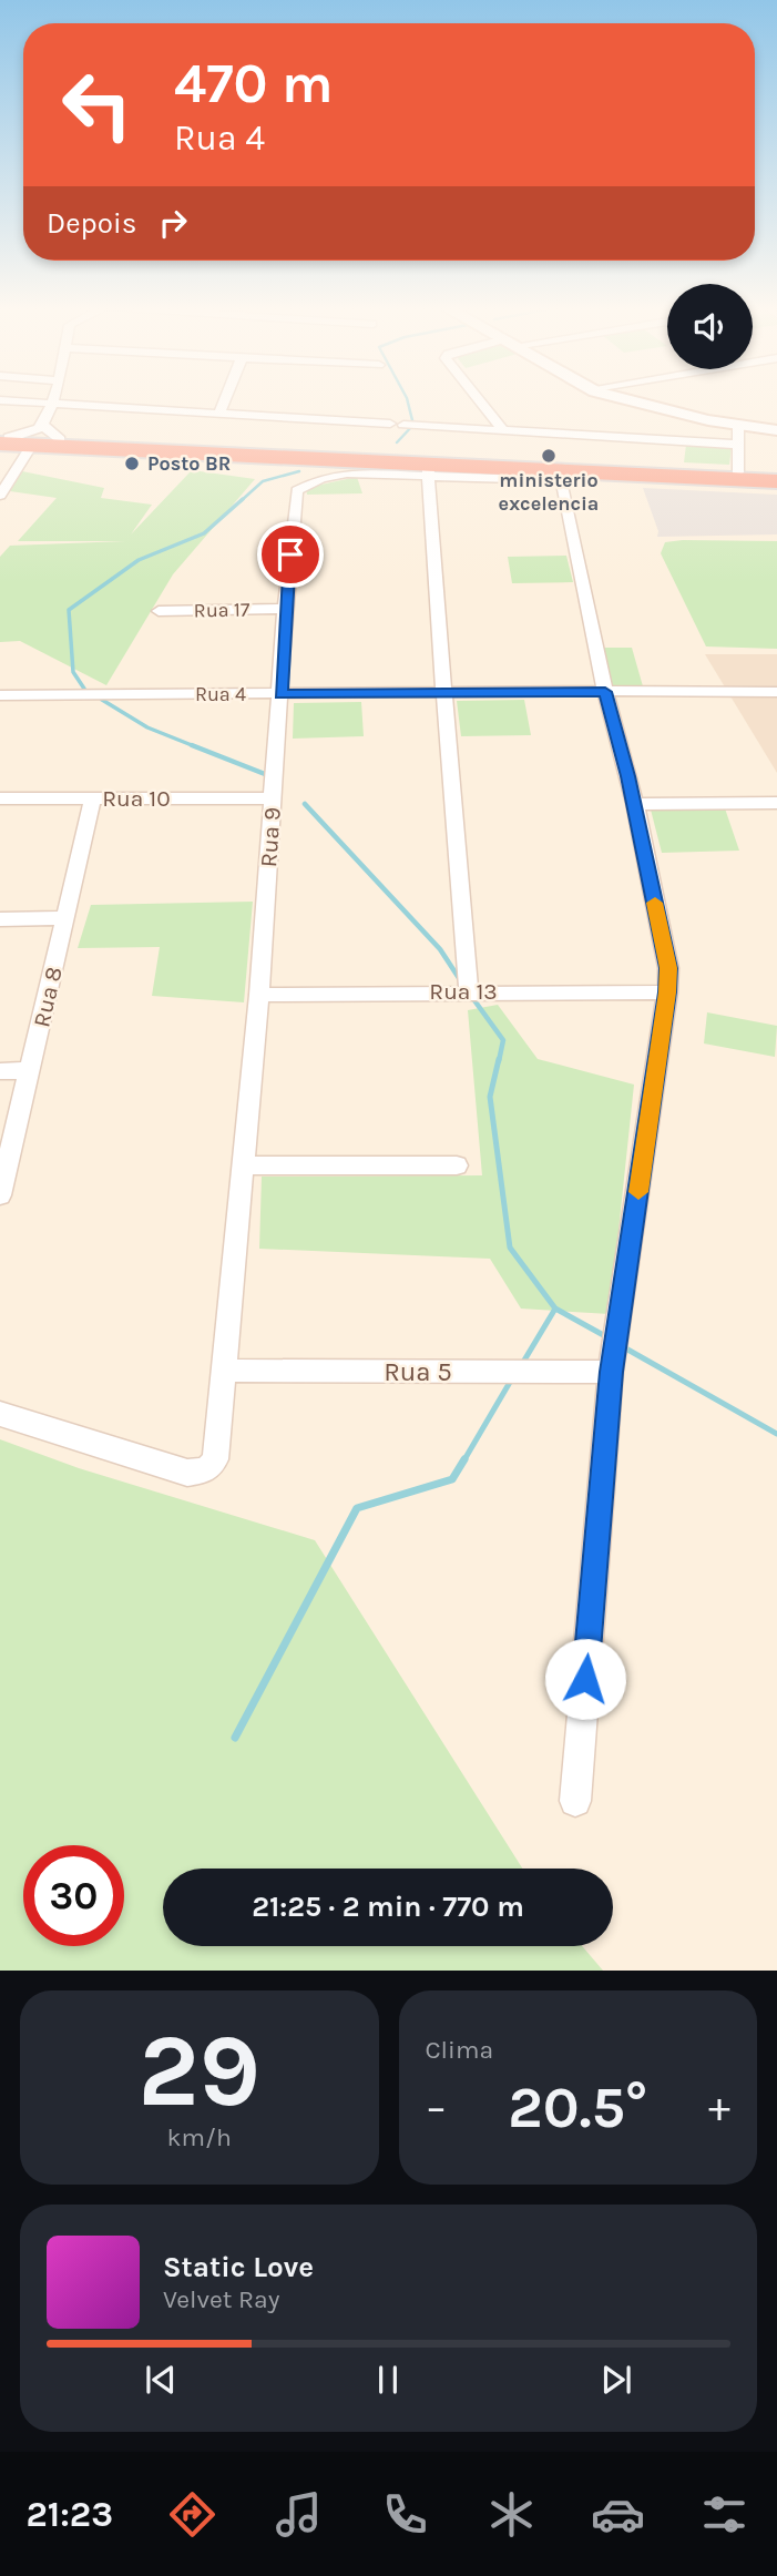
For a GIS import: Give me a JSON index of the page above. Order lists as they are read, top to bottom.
{
  "streets": {
    "street": [
      "Rua 17",
      "Rua 4",
      "Rua 10",
      "Rua 9",
      "Rua 13",
      "Rua 8",
      "Rua 5"
    ]
  },
  "crossings": [
    ["Rua 17", "Rua 9"],
    ["Rua 4", "Rua 9"],
    ["Rua 10", "Rua 9"],
    ["Rua 10", "Rua 8"],
    ["Rua 9", "Rua 13"],
    ["Rua 9", "Rua 5"]
  ],
  "places": ["ministerio excelencia", "Posto BR"],
  "page": {
    "turn": ["470 m", "Rua 4"],
    "then": "Depois",
    "limit": "30",
    "trip": "21:25 · 2 min · 770 m",
    "tile": [
      ["29", "km/h"],
      "Clima"
    ],
    "heat": ["−", "20.5°", "+"],
    "song": ["Static Love", "Velvet Ray"],
    "tabs": "21:23"
  }
}
